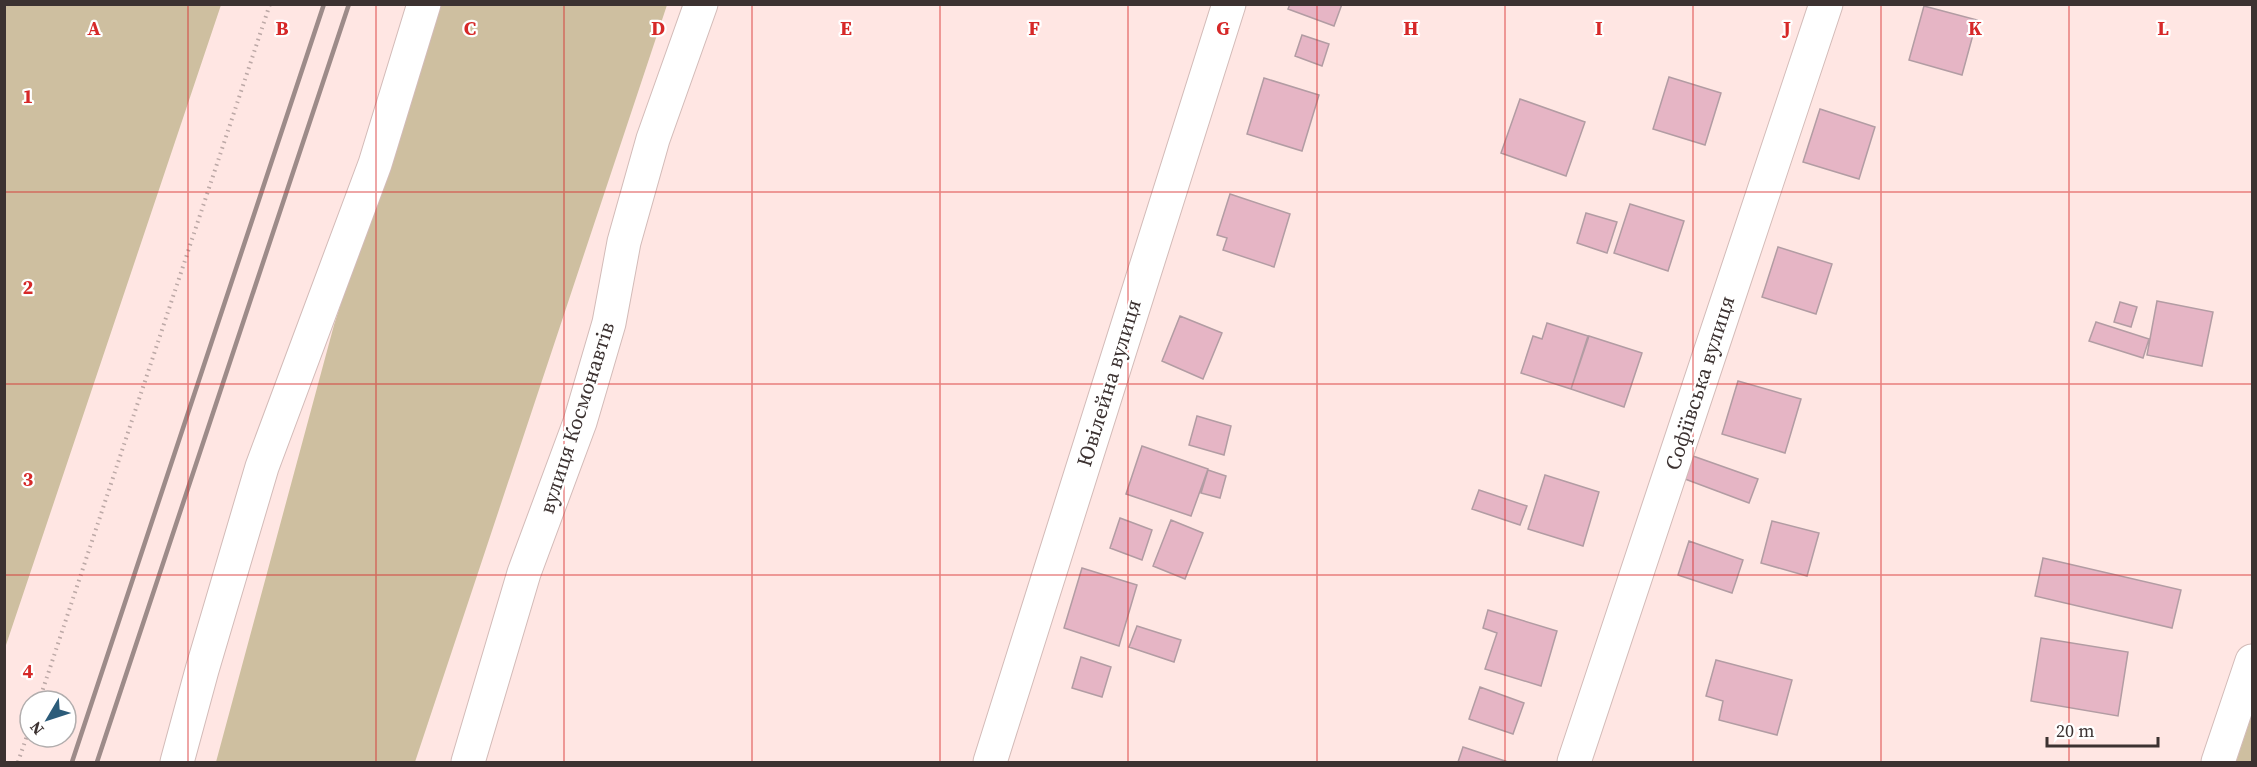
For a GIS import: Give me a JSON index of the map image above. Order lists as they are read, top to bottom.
{
  "streets": {
    "street": ["Ювілейна вулиця", "Софіївська вулиця", "вулиця Космонавтів"]
  },
  "scale_bar": "20 m",
  "north": "bottom left",
  "grid": {
    "columns": [
      "A",
      "B",
      "C",
      "D",
      "E",
      "F",
      "G",
      "H",
      "I",
      "J",
      "K",
      "L"
    ],
    "rows": [
      "1",
      "2",
      "3",
      "4"
    ]
  }
}
